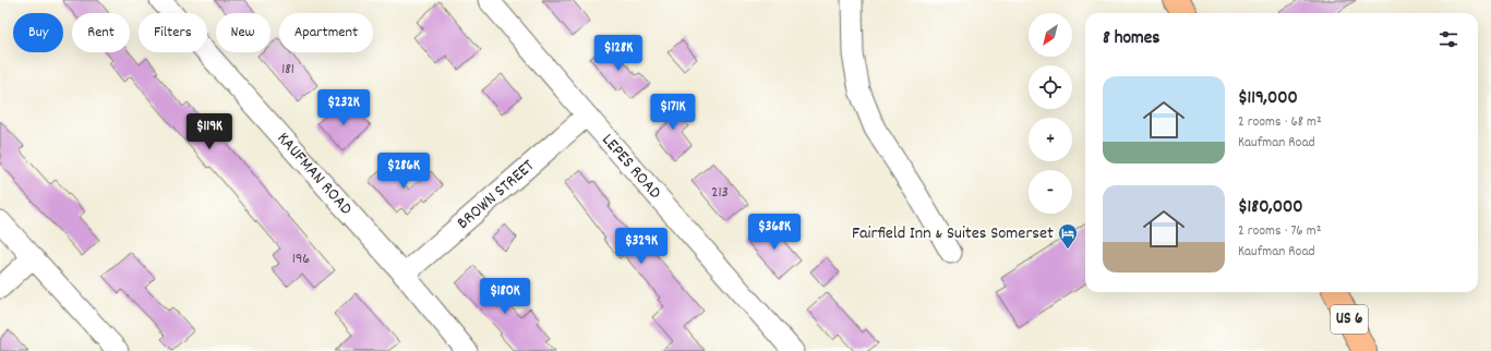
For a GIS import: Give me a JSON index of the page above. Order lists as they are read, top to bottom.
{
  "streets": {
    "main road": ["US 6"],
    "street": ["LEPES ROAD", "KAUFMAN ROAD", "BROWN STREET"]
  },
  "crossings": [
    ["LEPES ROAD", "BROWN STREET"],
    ["KAUFMAN ROAD", "BROWN STREET"]
  ],
  "places": {
    "hotel": ["Fairfield Inn & Suites Somerset"]
  },
  "house_numbers": ["181", "213", "196"],
  "north": "bottom left",
  "page": {
    "map_buttons": ["+", "−"],
    "chip": [
      "Buy",
      "Rent",
      "Filters",
      "New",
      "Apartment"
    ],
    "heading": "8 homes",
    "price": [
      "$128K",
      "$232K",
      "$171K",
      "$119K",
      "$286K",
      "$368K",
      "$329K",
      "$180K"
    ],
    "list": [
      {
        "name": "$119,000",
        "note": "2 rooms · 68 m² · Kaufman Road"
      },
      {
        "name": "$180,000",
        "note": "2 rooms · 76 m² · Kaufman Road"
      }
    ]
  }
}
